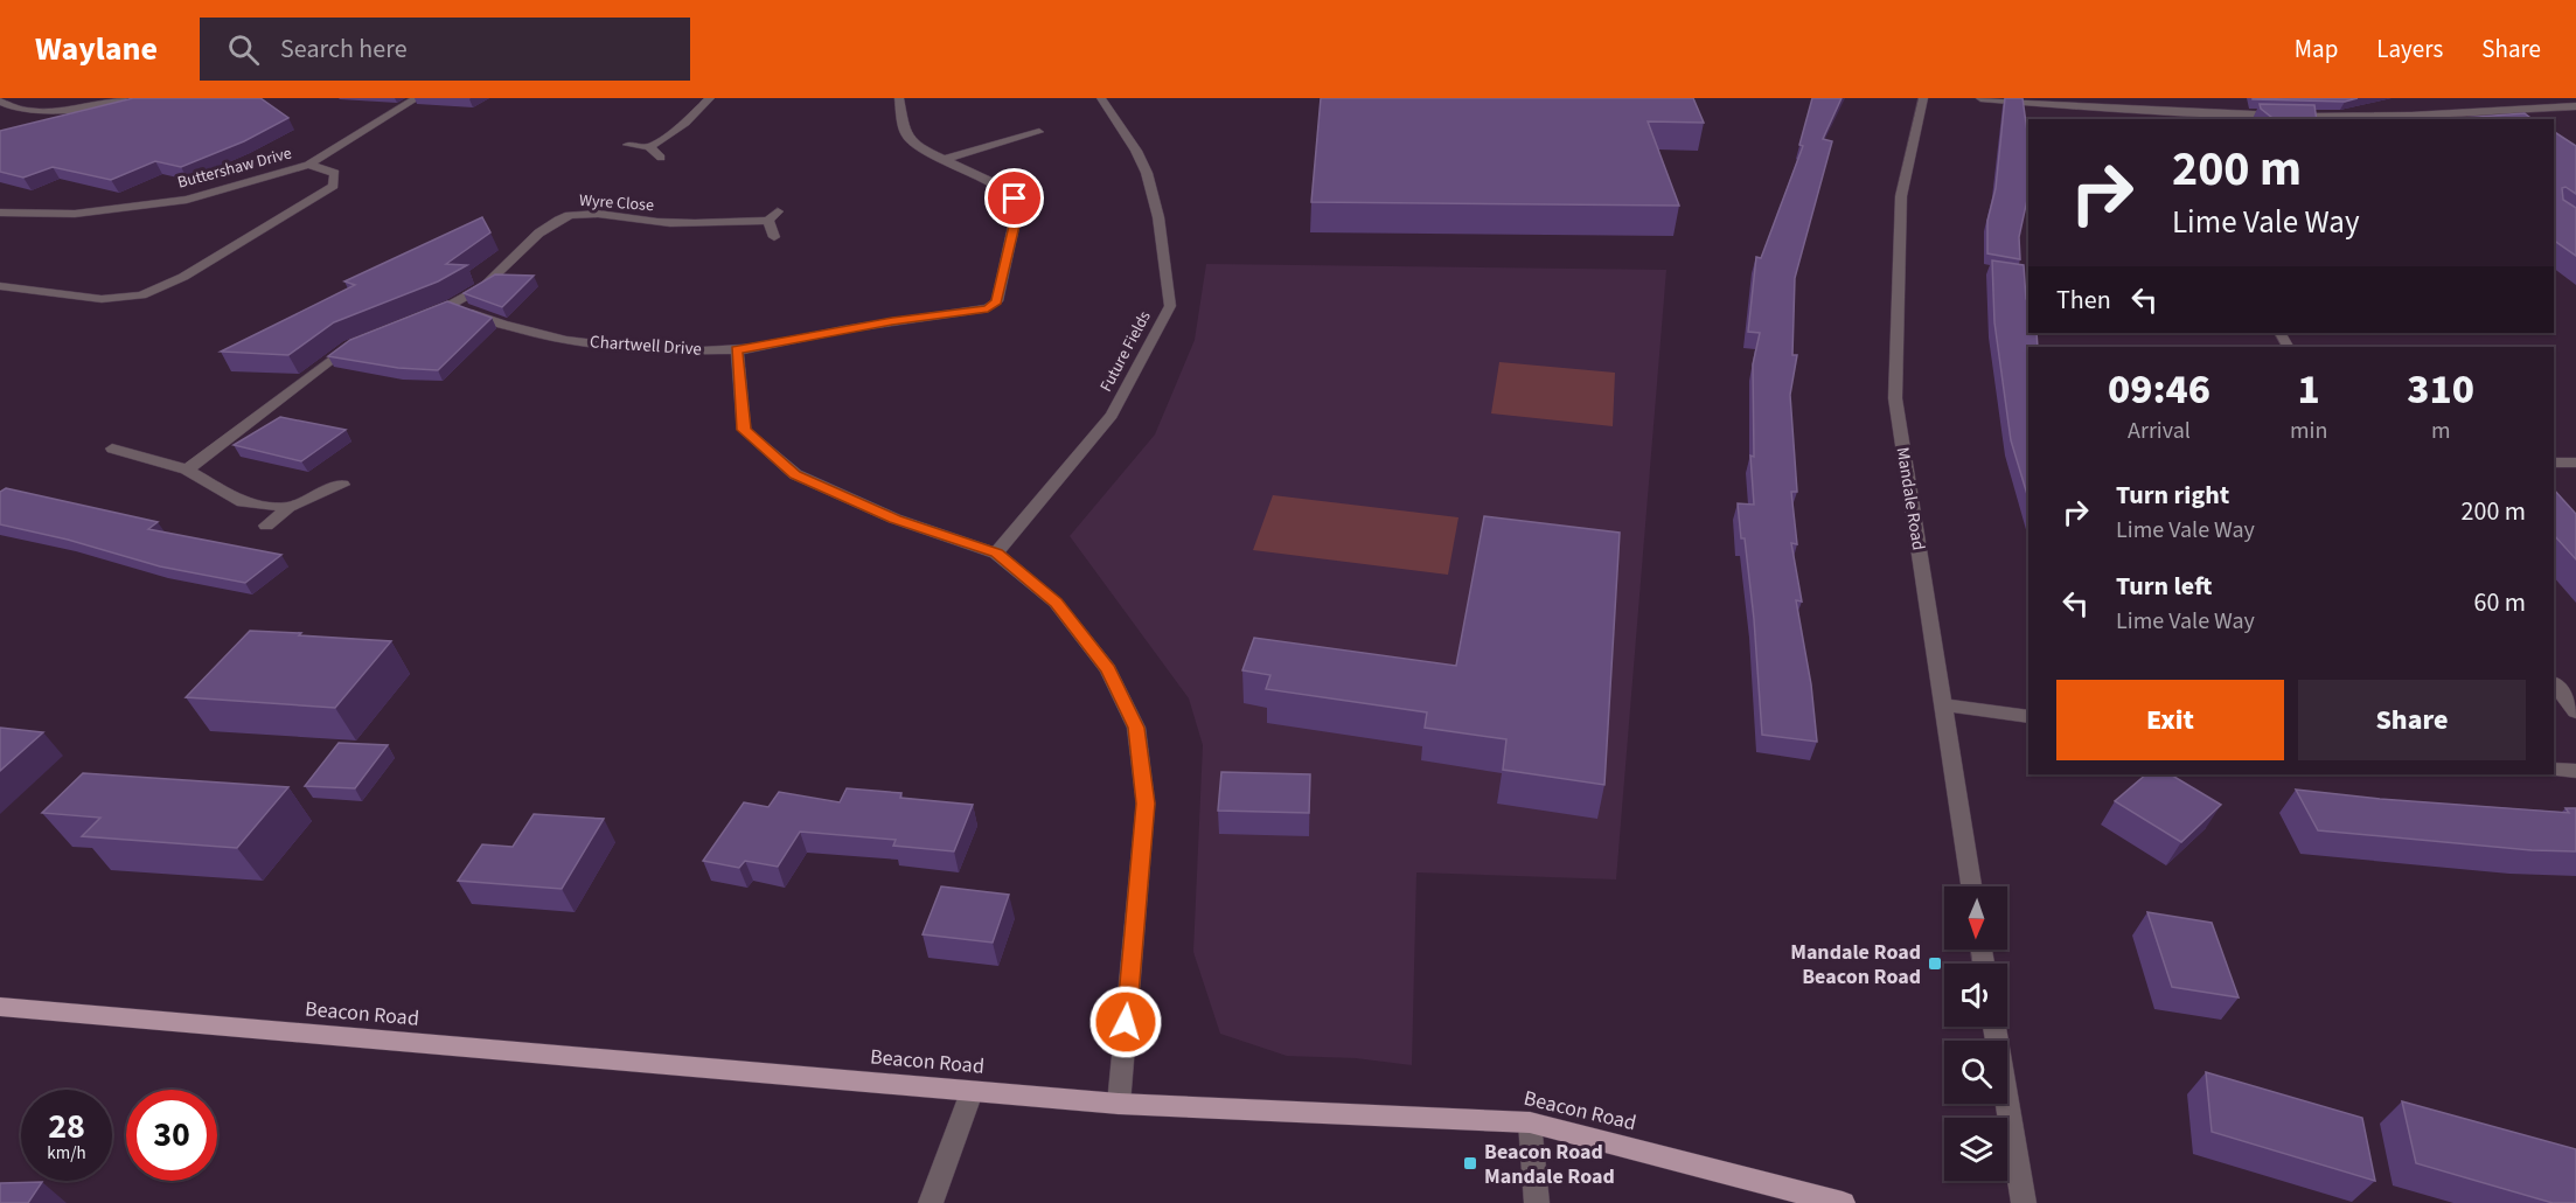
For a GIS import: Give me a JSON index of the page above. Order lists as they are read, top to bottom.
{
  "streets": {
    "main road": ["Beacon Road"],
    "street": [
      "Buttershaw Drive",
      "Wyre Close",
      "Chartwell Drive",
      "Future Fields",
      "Mandale Road"
    ]
  },
  "crossings": [
    ["Wyre Close", "Chartwell Drive"]
  ],
  "places": {
    "transit": ["Mandale Road Beacon Road", "Beacon Road Mandale Road"]
  },
  "north": "bottom",
  "page": {
    "header": "Waylane",
    "search": "Search here",
    "nav": ["Map", "Layers", "Share"],
    "turn": ["200 m", "Lime Vale Way"],
    "then": "Then",
    "eta": [
      "09:46",
      "Arrival",
      "1",
      "min",
      "310",
      "m"
    ],
    "list": [
      {
        "name": "Turn right",
        "note": "Lime Vale Way",
        "value": "200 m"
      },
      {
        "name": "Turn left",
        "note": "Lime Vale Way",
        "value": "60 m"
      }
    ],
    "buttons": ["Exit", "Share"],
    "speed": "28 km/h",
    "limit": "30"
  }
}
